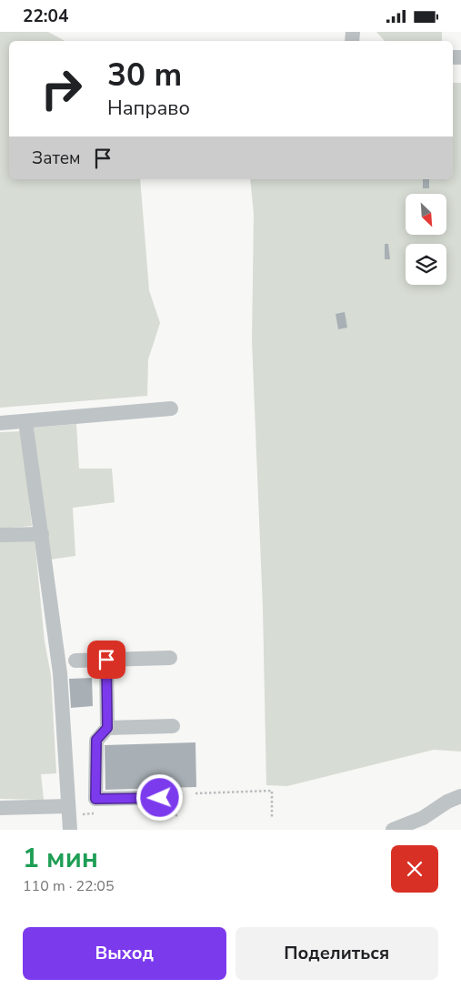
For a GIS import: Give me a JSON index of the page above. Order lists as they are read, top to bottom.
{
  "north": "bottom right",
  "page": {
    "status": "22:04",
    "turn": ["30 m", "Направо"],
    "then": "Затем",
    "heading": ["1 мин", "110 m · 22:05"],
    "buttons": ["Выход", "Поделиться"]
  }
}
